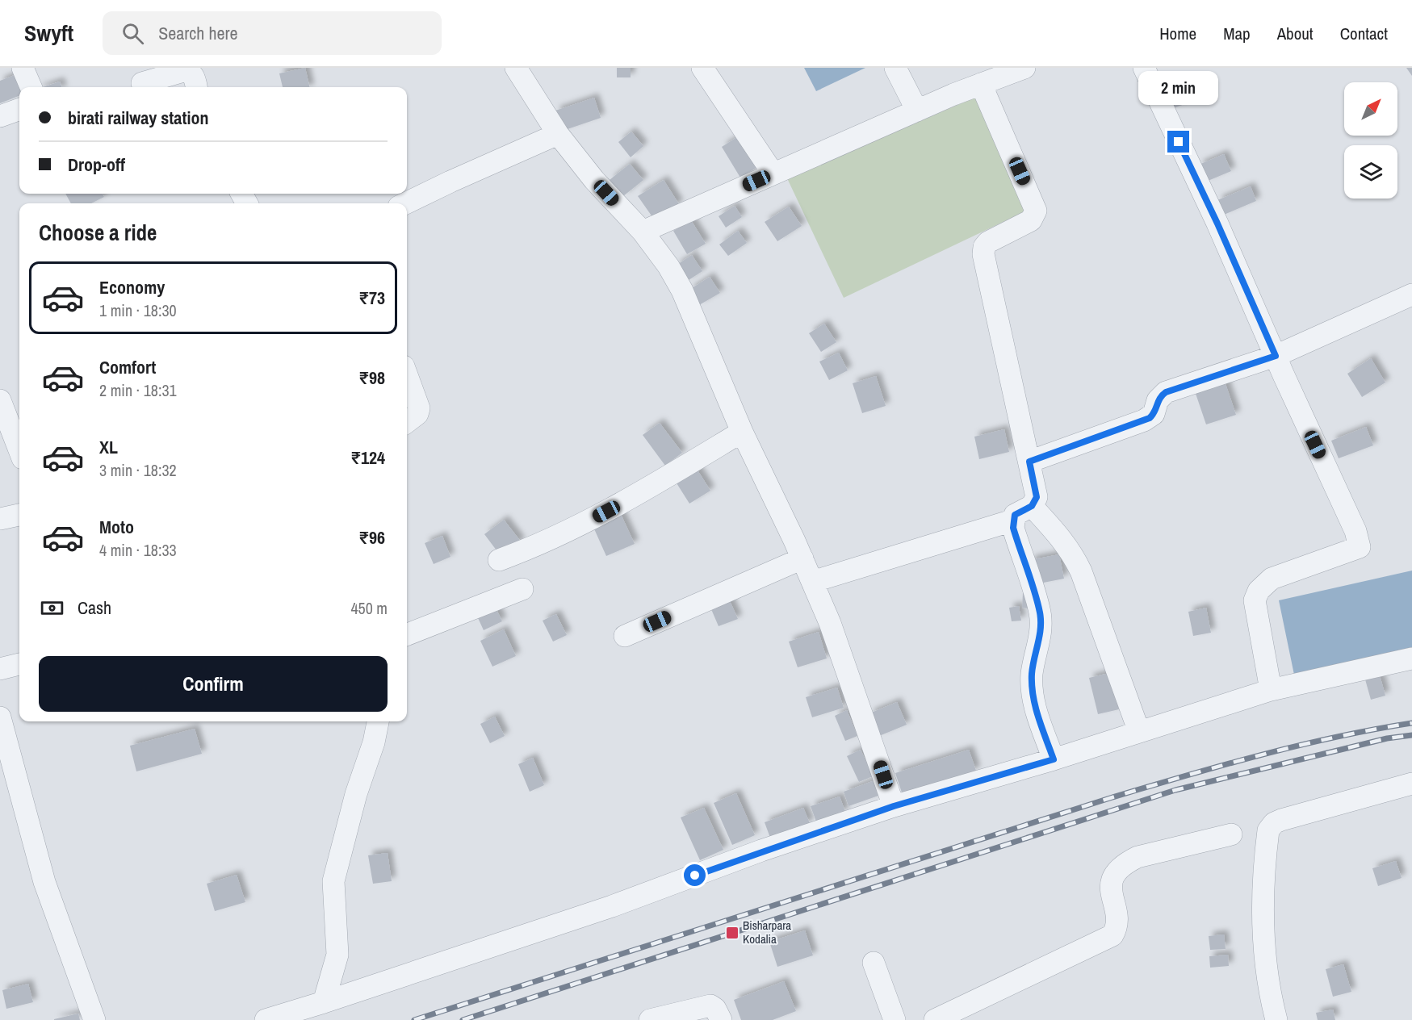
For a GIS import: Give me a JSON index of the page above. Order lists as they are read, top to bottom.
{
  "places": {
    "transit": ["Bisharpara Kodalia"]
  },
  "north": "top right",
  "page": {
    "header": "Swyft",
    "search": "Search here",
    "nav": [
      "Home",
      "Map",
      "About",
      "Contact"
    ],
    "bubble": "2 min",
    "banner": ["birati railway station", "Drop-off"],
    "heading": "Choose a ride",
    "list": [
      {
        "name": "Economy",
        "note": "1 min · 18:30",
        "value": "₹73"
      },
      {
        "name": "Comfort",
        "note": "2 min · 18:31",
        "value": "₹98"
      },
      {
        "name": "XL",
        "note": "3 min · 18:32",
        "value": "₹124"
      },
      {
        "name": "Moto",
        "note": "4 min · 18:33",
        "value": "₹96"
      }
    ],
    "pay": ["Cash", "450 m"],
    "buttons": "Confirm"
  }
}
